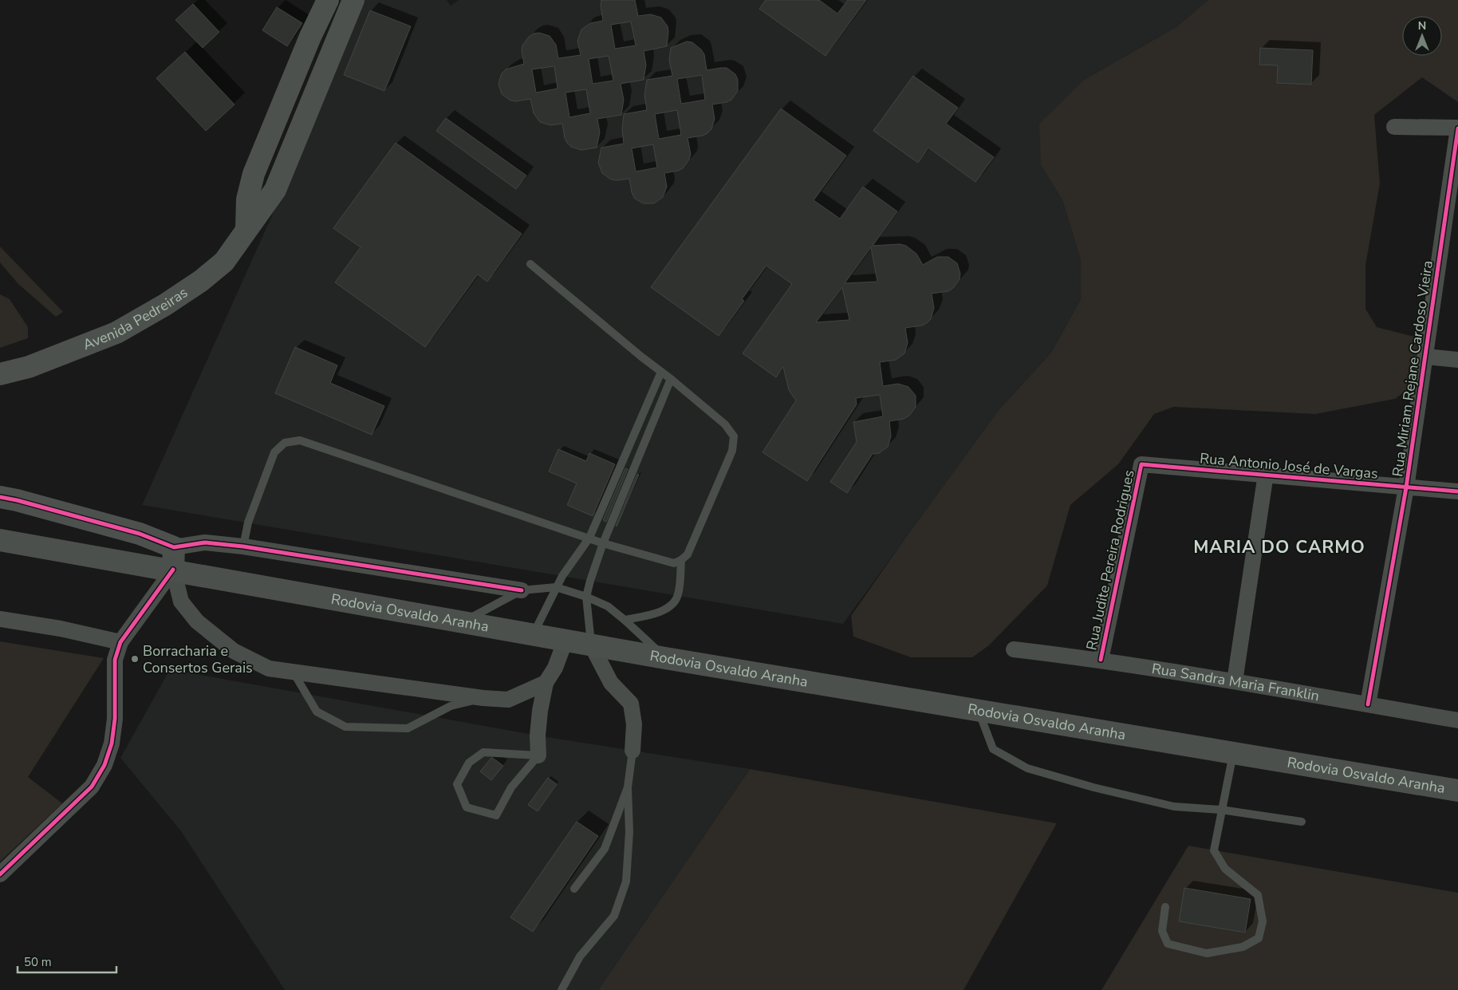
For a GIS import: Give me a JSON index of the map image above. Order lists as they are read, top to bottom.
{
  "streets": {
    "highway": ["Rodovia Osvaldo Aranha"],
    "main road": ["Avenida Pedreiras"],
    "street": [
      "Rua Miriam Rejane Cardoso Vieira",
      "Rua Antonio José de Vargas",
      "Rua Judite Pereira Rodrigues",
      "Rua Sandra Maria Franklin"
    ]
  },
  "crossings": [
    ["Rua Miriam Rejane Cardoso Vieira", "Rua Antonio José de Vargas"],
    ["Rua Miriam Rejane Cardoso Vieira", "Rua Sandra Maria Franklin"],
    ["Rua Antonio José de Vargas", "Rua Judite Pereira Rodrigues"],
    ["Rua Judite Pereira Rodrigues", "Rua Sandra Maria Franklin"]
  ],
  "districts": ["MARIA DO CARMO"],
  "places": ["Borracharia e Consertos Gerais"],
  "scale_bar": "50 m",
  "north": "top"
}
